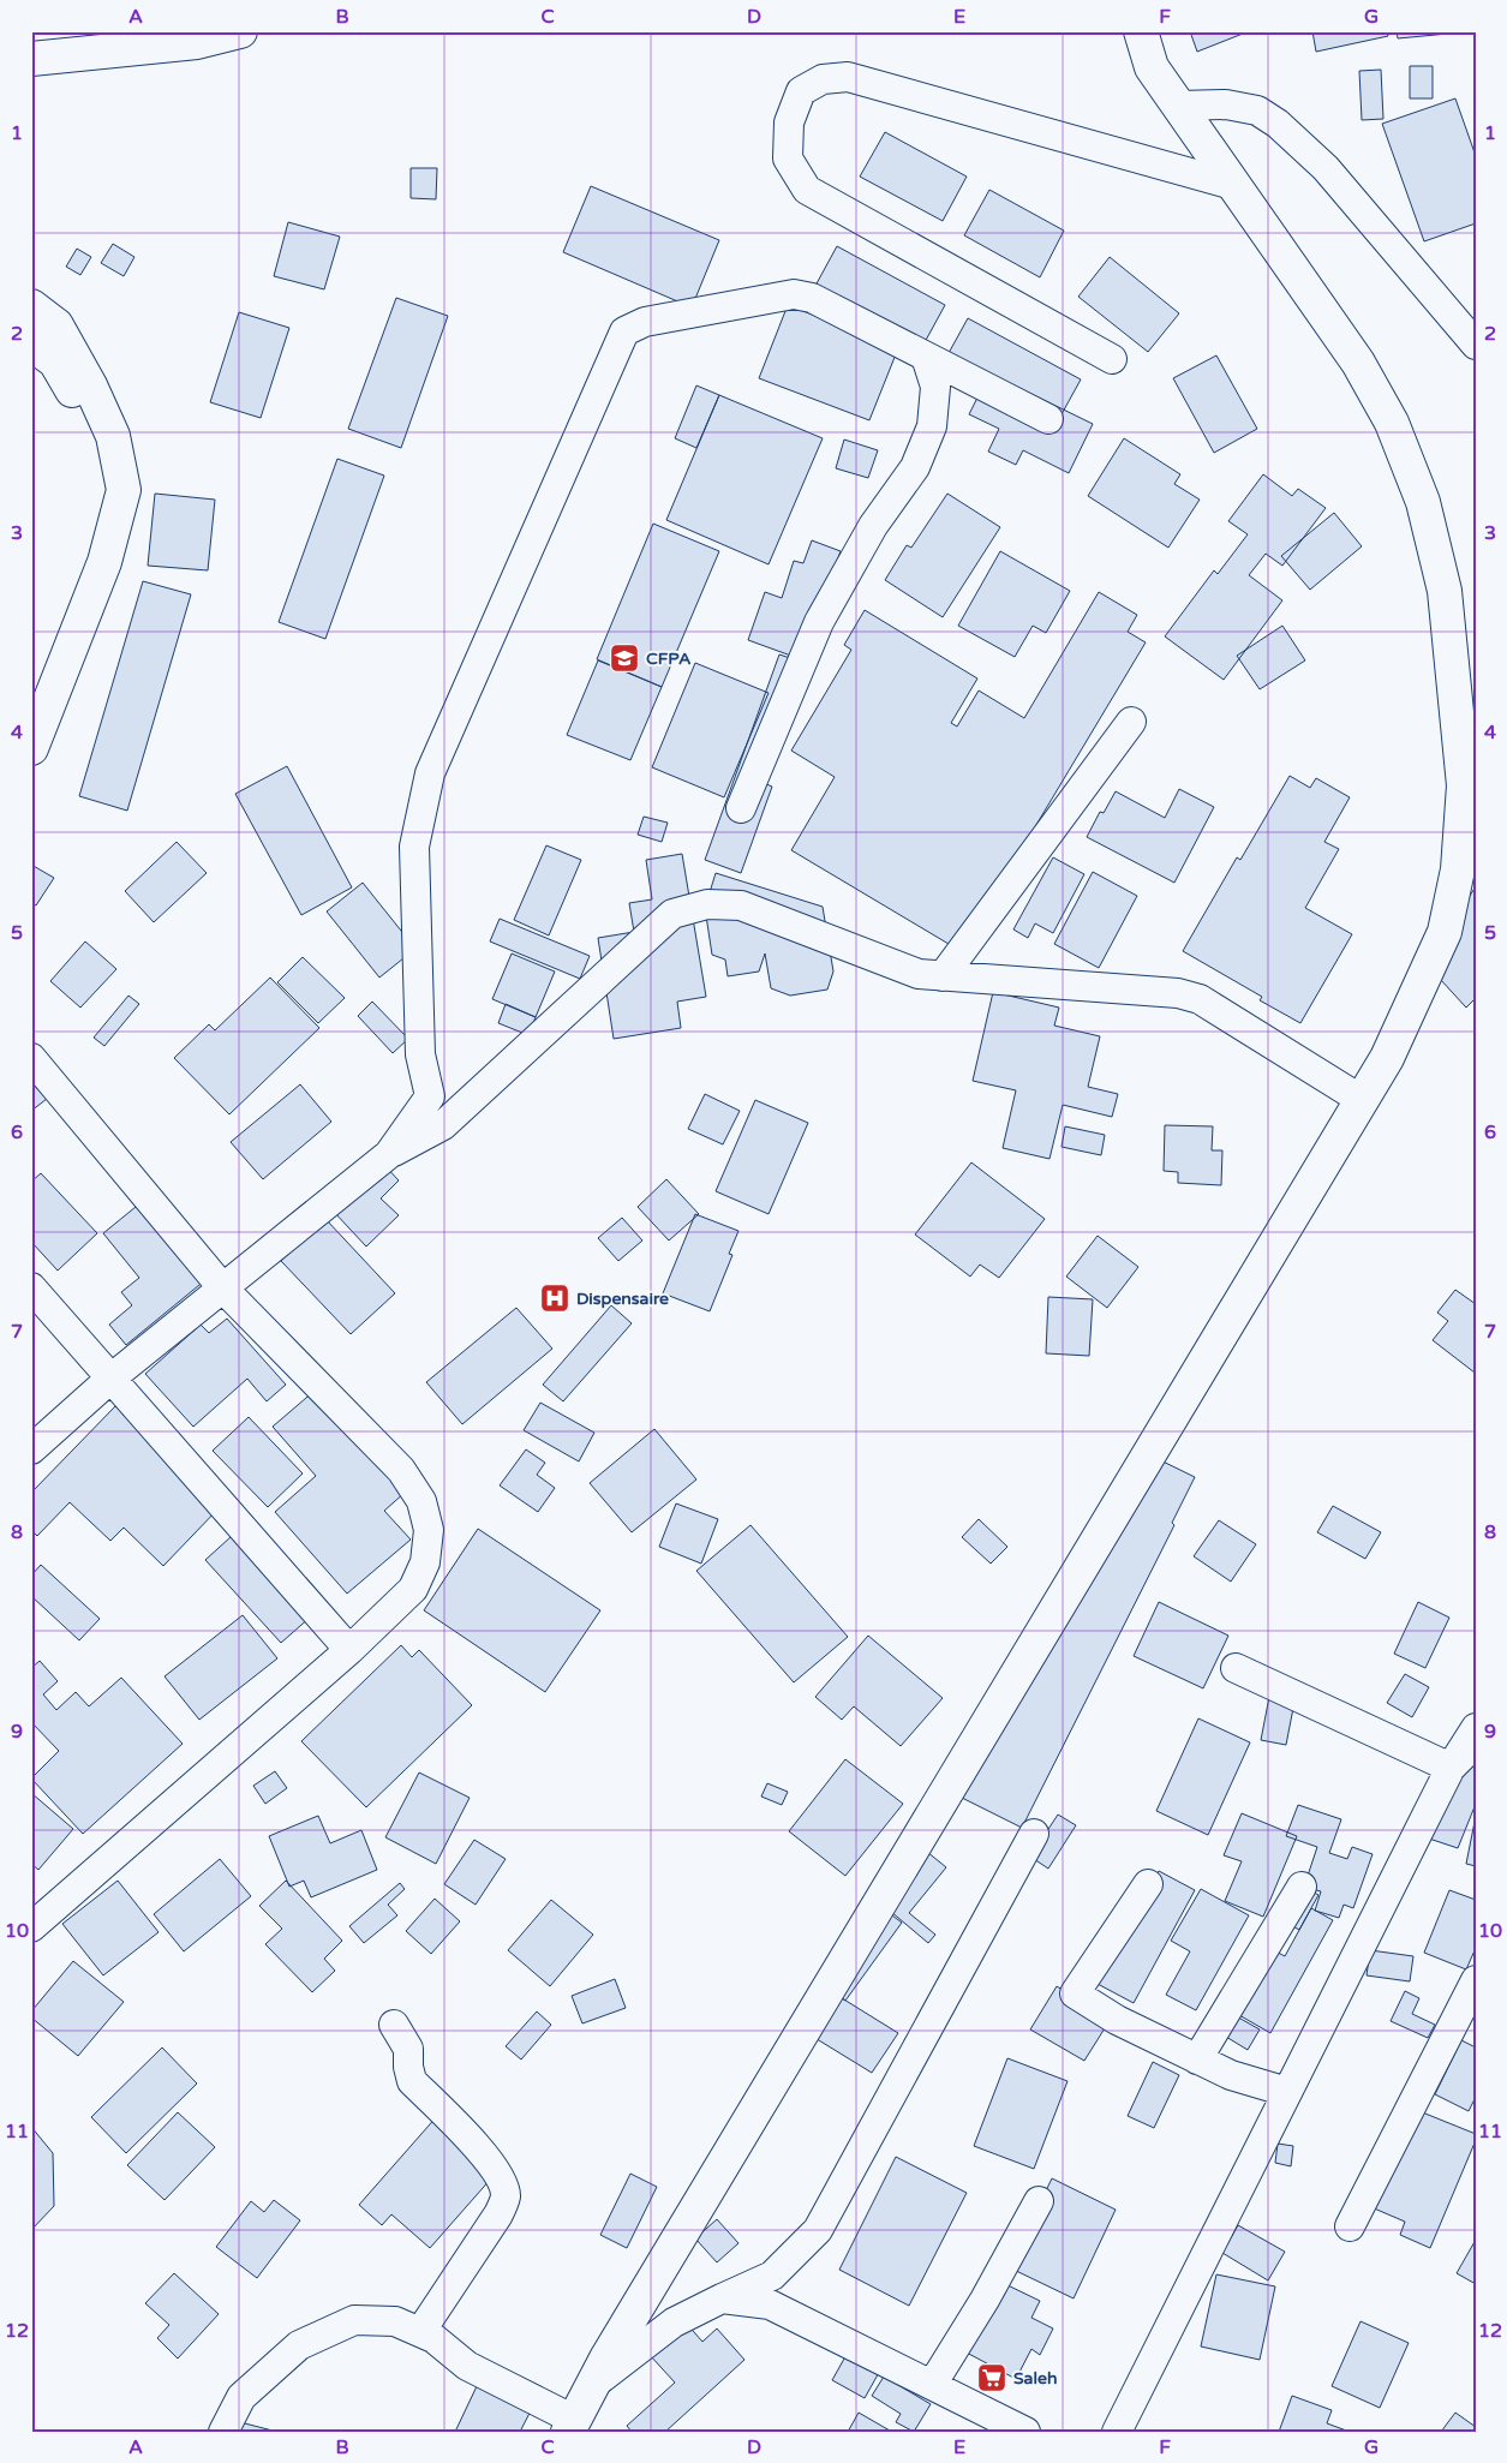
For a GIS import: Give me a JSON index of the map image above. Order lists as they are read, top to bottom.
{
  "places": {
    "school or university": ["CFPA"],
    "hospital": ["Dispensaire"],
    "supermarket": ["Saleh"]
  },
  "grid": {
    "columns": [
      "A",
      "B",
      "C",
      "D",
      "E",
      "F",
      "G"
    ],
    "rows": [
      "1",
      "2",
      "3",
      "4",
      "5",
      "6",
      "7",
      "8",
      "9",
      "10",
      "11",
      "12"
    ]
  }
}
